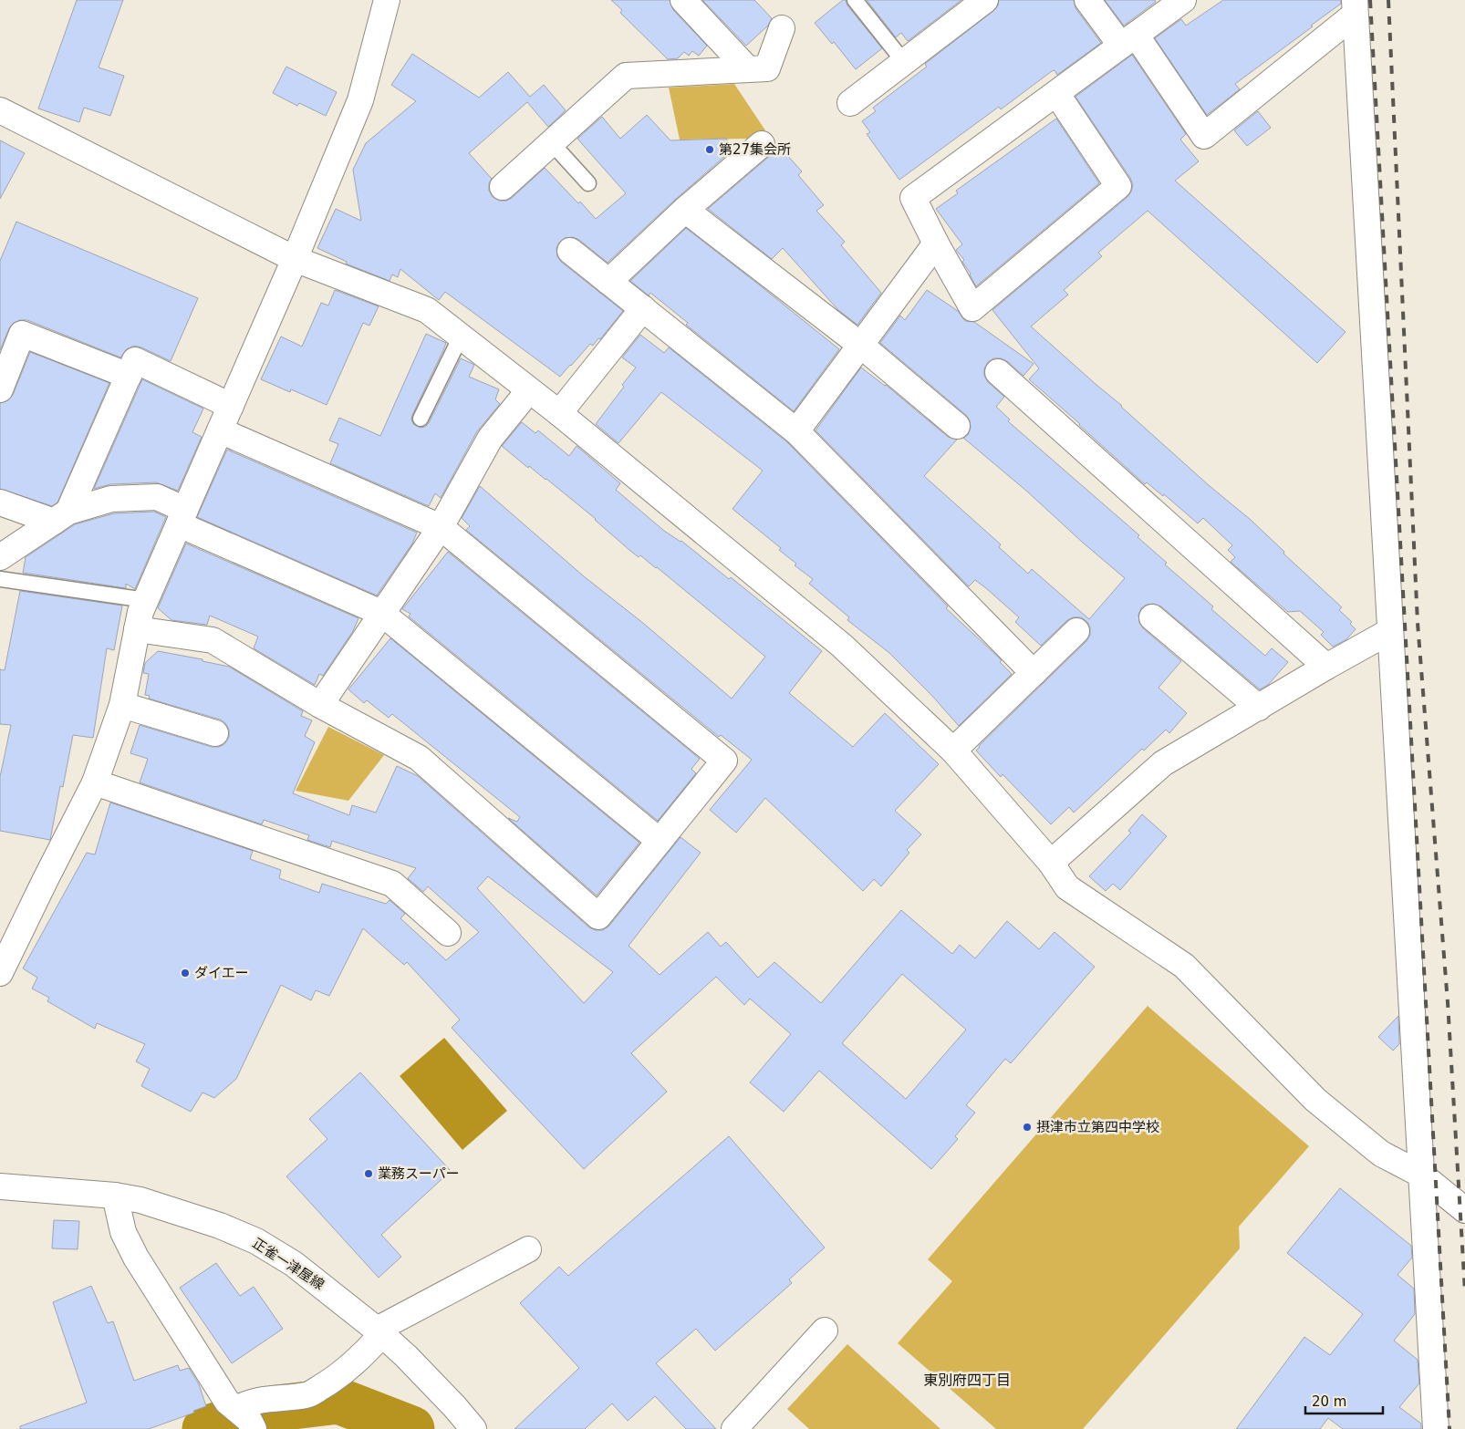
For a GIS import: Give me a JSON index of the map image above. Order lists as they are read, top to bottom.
{
  "streets": {
    "street": ["正雀一津屋線"]
  },
  "districts": ["東別府四丁目"],
  "places": [
    "第27集会所",
    "ダイエー",
    "摂津市立第四中学校",
    "業務スーパー"
  ],
  "scale_bar": "20 m"
}
